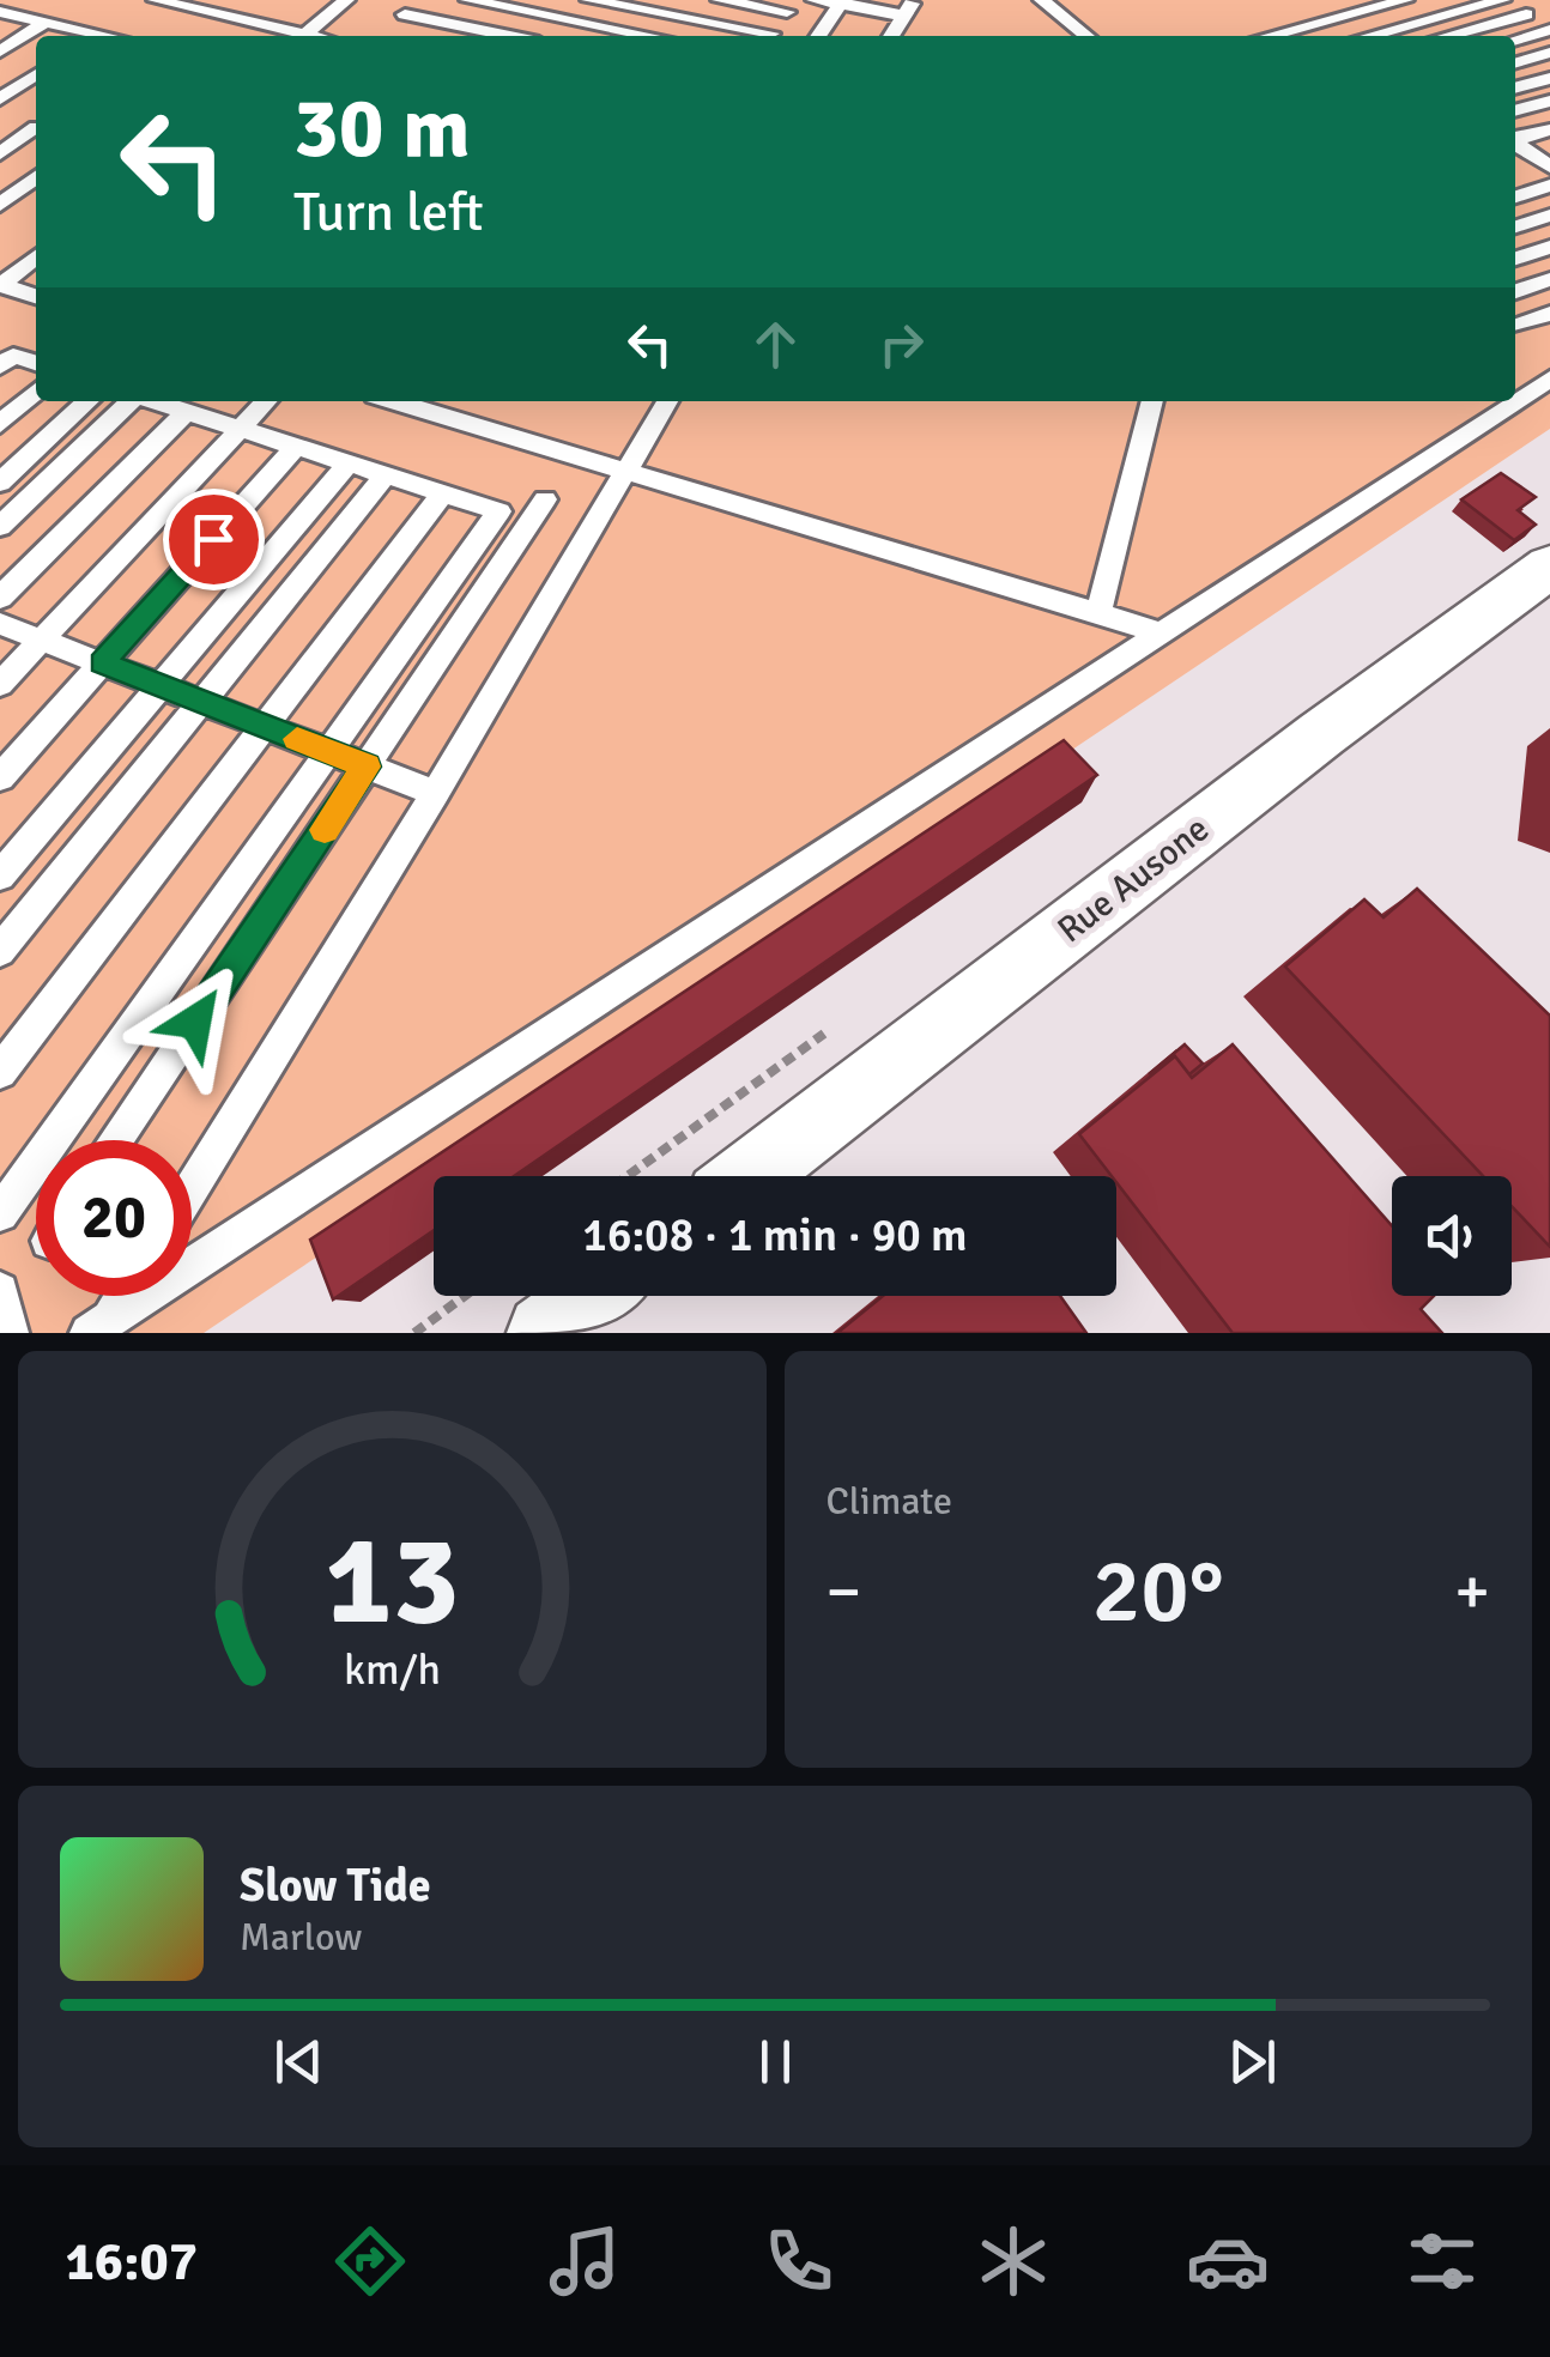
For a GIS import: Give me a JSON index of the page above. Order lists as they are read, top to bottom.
{
  "streets": {
    "street": ["Rue Ausone"]
  },
  "page": {
    "turn": ["30 m", "Turn left"],
    "limit": "20",
    "trip": "16:08 · 1 min · 90 m",
    "tile": "Climate",
    "heat": ["−", "20°", "+"],
    "song": ["Slow Tide", "Marlow"],
    "tabs": "16:07",
    "gauge": ["13", "km/h"]
  }
}
